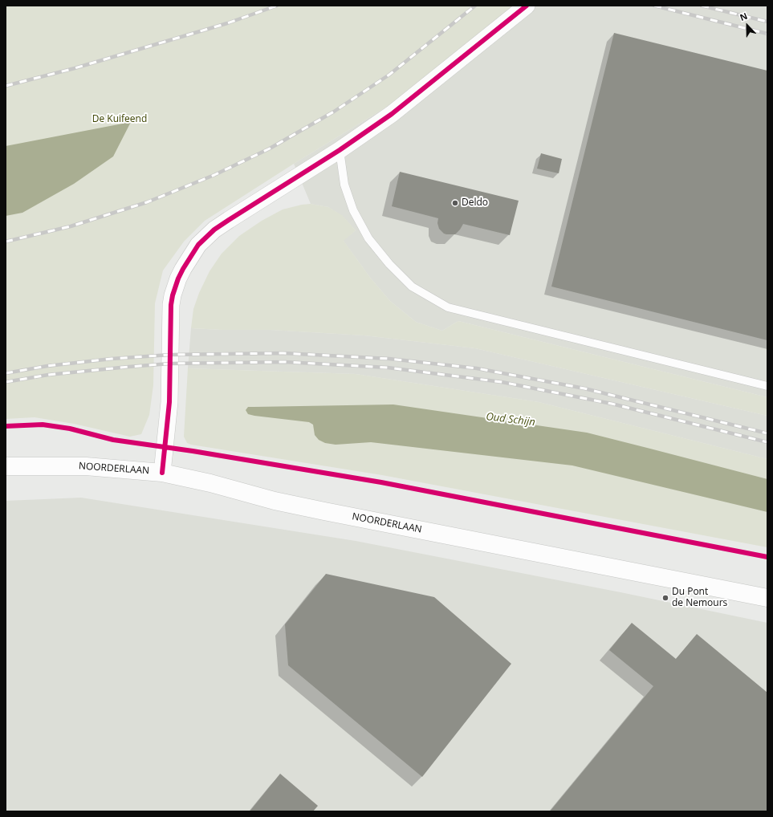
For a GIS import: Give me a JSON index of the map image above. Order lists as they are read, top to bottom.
{
  "streets": {
    "main road": ["NOORDERLAAN"]
  },
  "water": ["Oud Schijn"],
  "parks": ["De Kuifeend"],
  "places": ["Deldo", "Du Pont de Nemours"],
  "north": "top"
}
